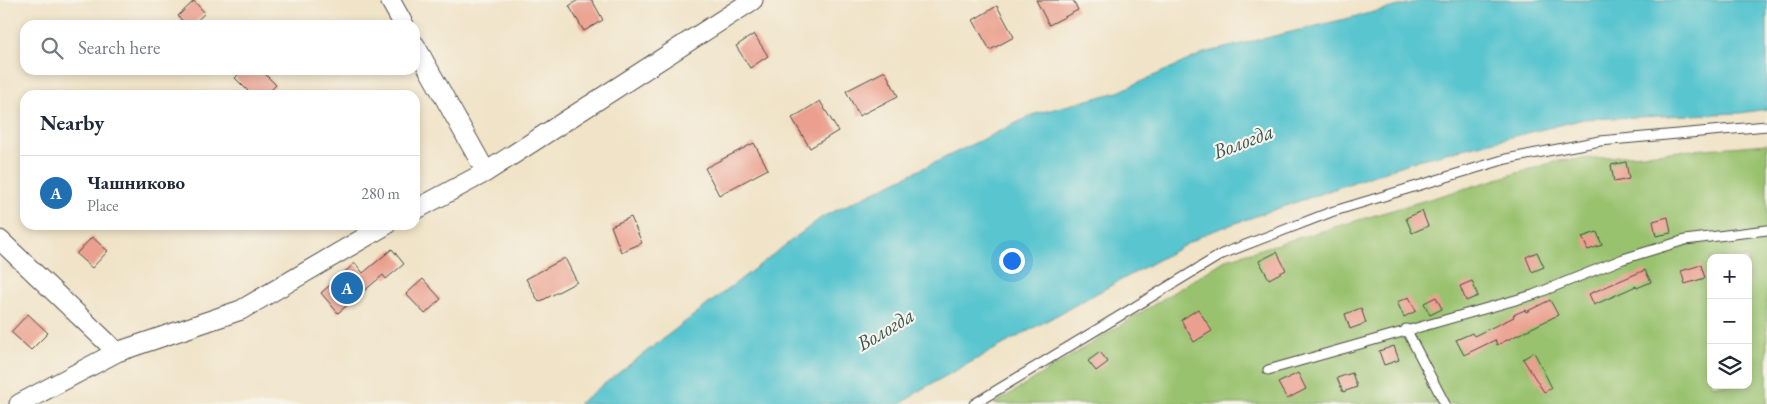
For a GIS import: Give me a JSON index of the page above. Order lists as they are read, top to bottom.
{
  "water": ["Вологда"],
  "page": {
    "search": "Search here",
    "heading": "Nearby",
    "list": [
      {
        "mark": "A",
        "name": "Чашниково",
        "note": "Place",
        "value": "280 m"
      }
    ],
    "map_buttons": ["+", "−"],
    "pins": "A"
  }
}
